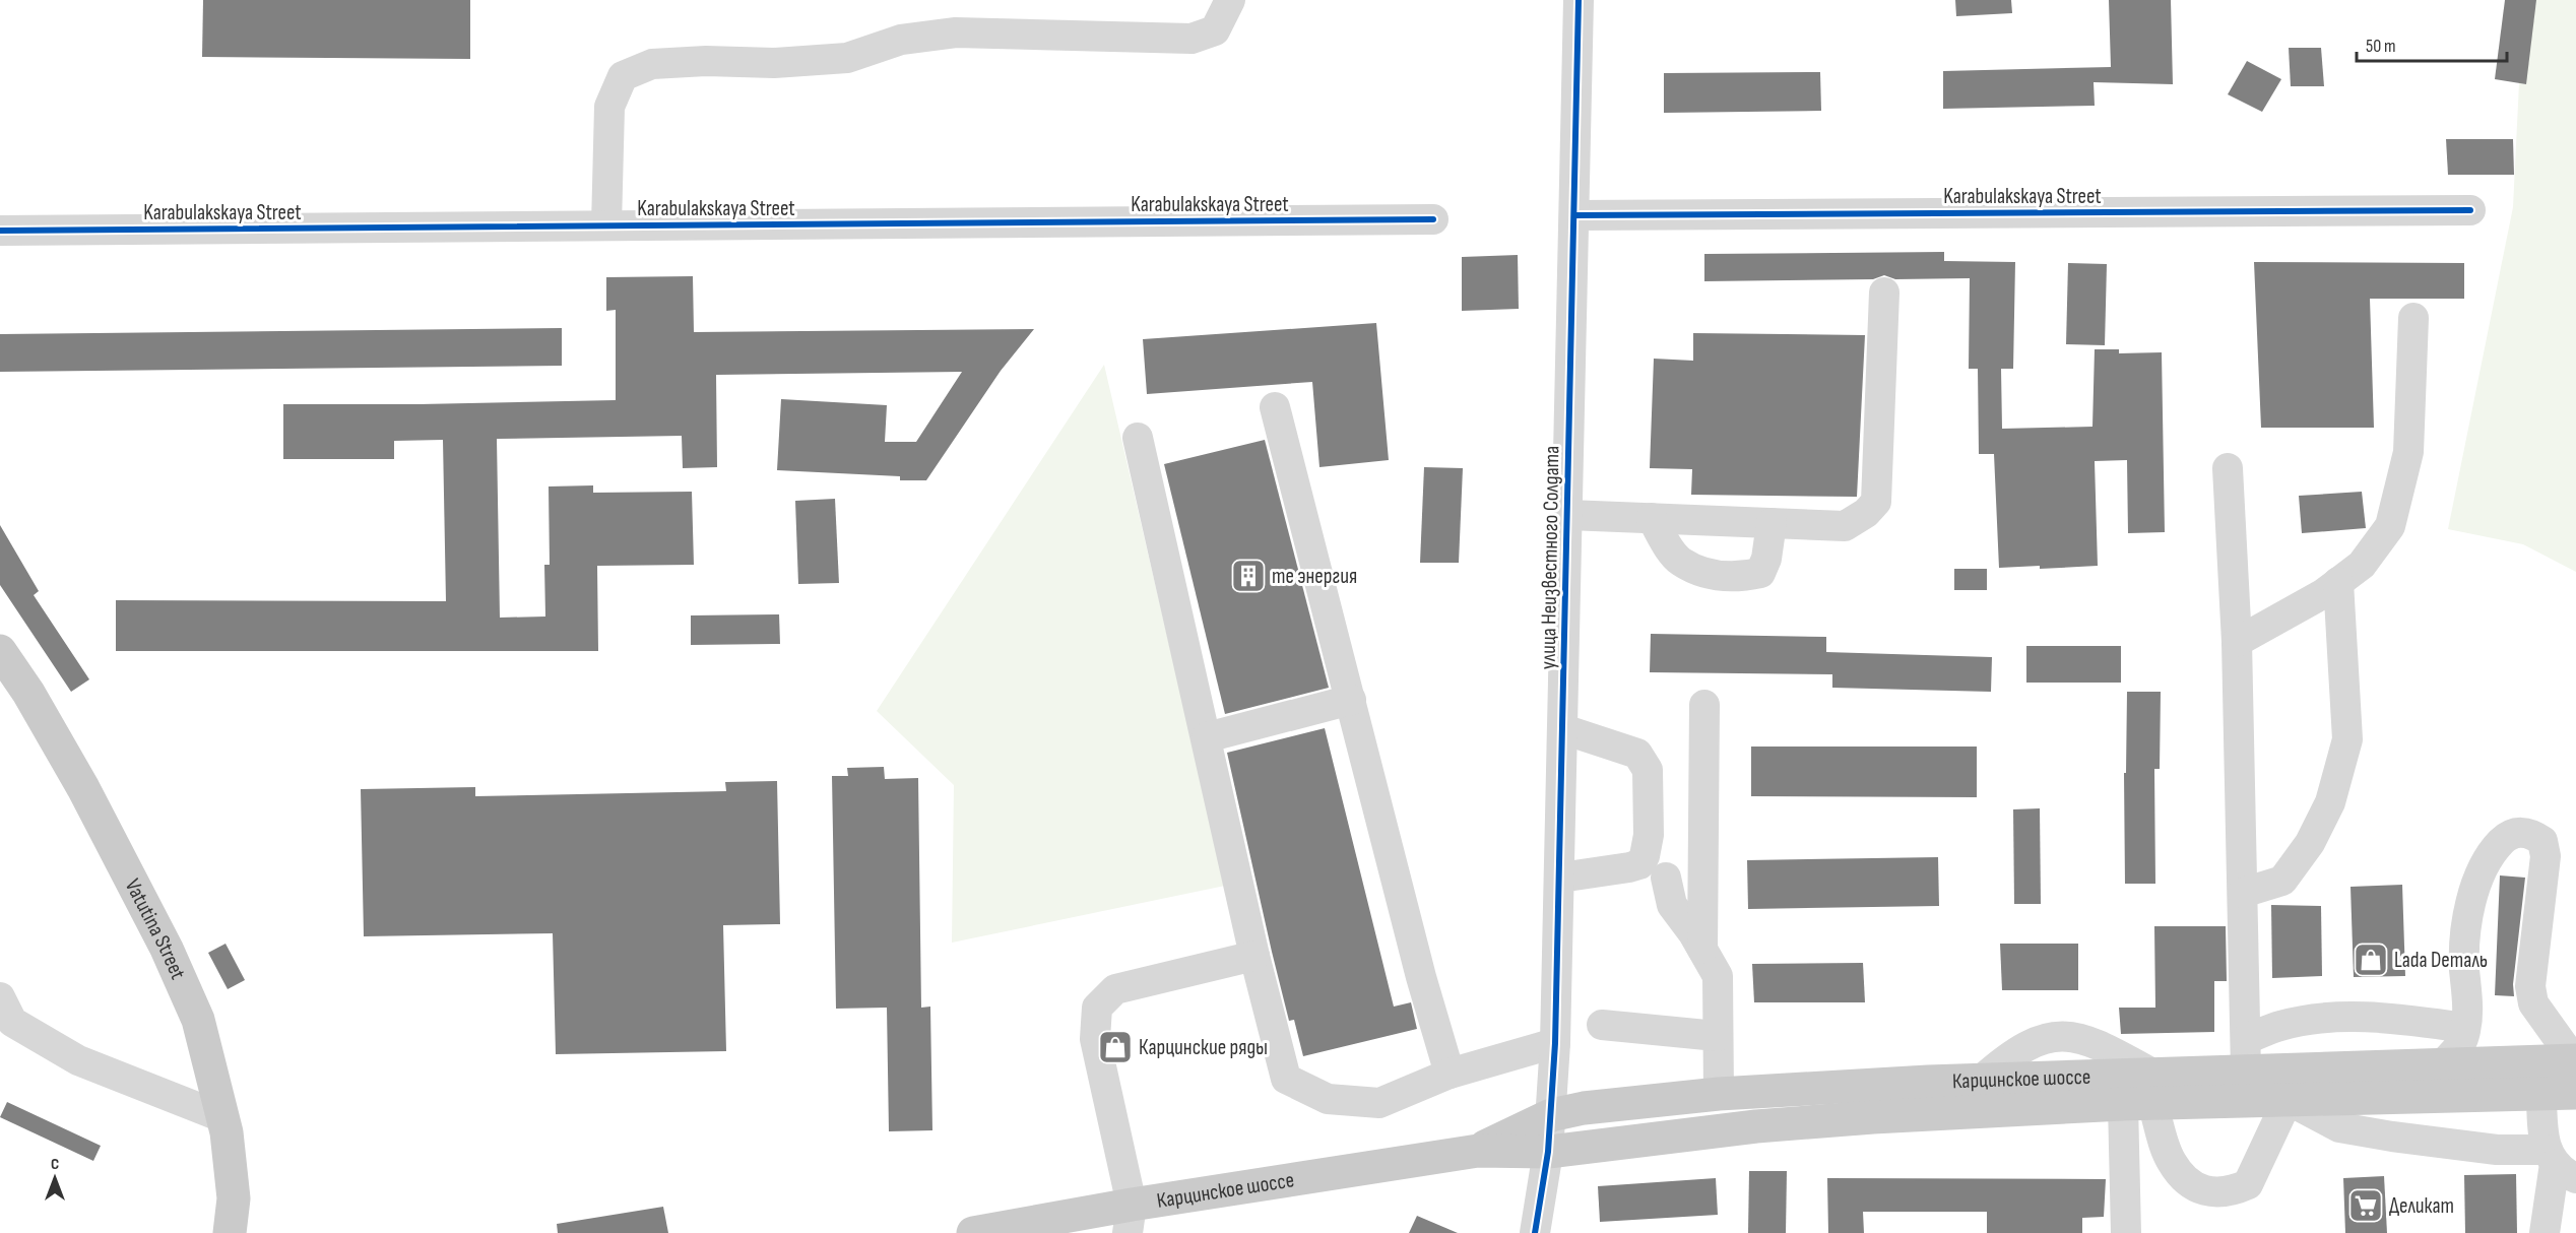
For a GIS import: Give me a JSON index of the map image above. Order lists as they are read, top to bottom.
{
  "streets": {
    "main road": ["Vatutina Street", "Карцинское шоссе"],
    "street": ["Karabulakskaya Street", "улица Неизвестного Солдата"]
  },
  "crossings": [
    ["Karabulakskaya Street", "улица Неизвестного Солдата"],
    ["улица Неизвестного Солдата", "Карцинское шоссе"]
  ],
  "places": {
    "building": ["те энергия"],
    "shop": ["Lada Dеталь", "Карцинские ряды"],
    "supermarket": ["Деликат"]
  },
  "scale_bar": "50 m",
  "north": "top"
}
